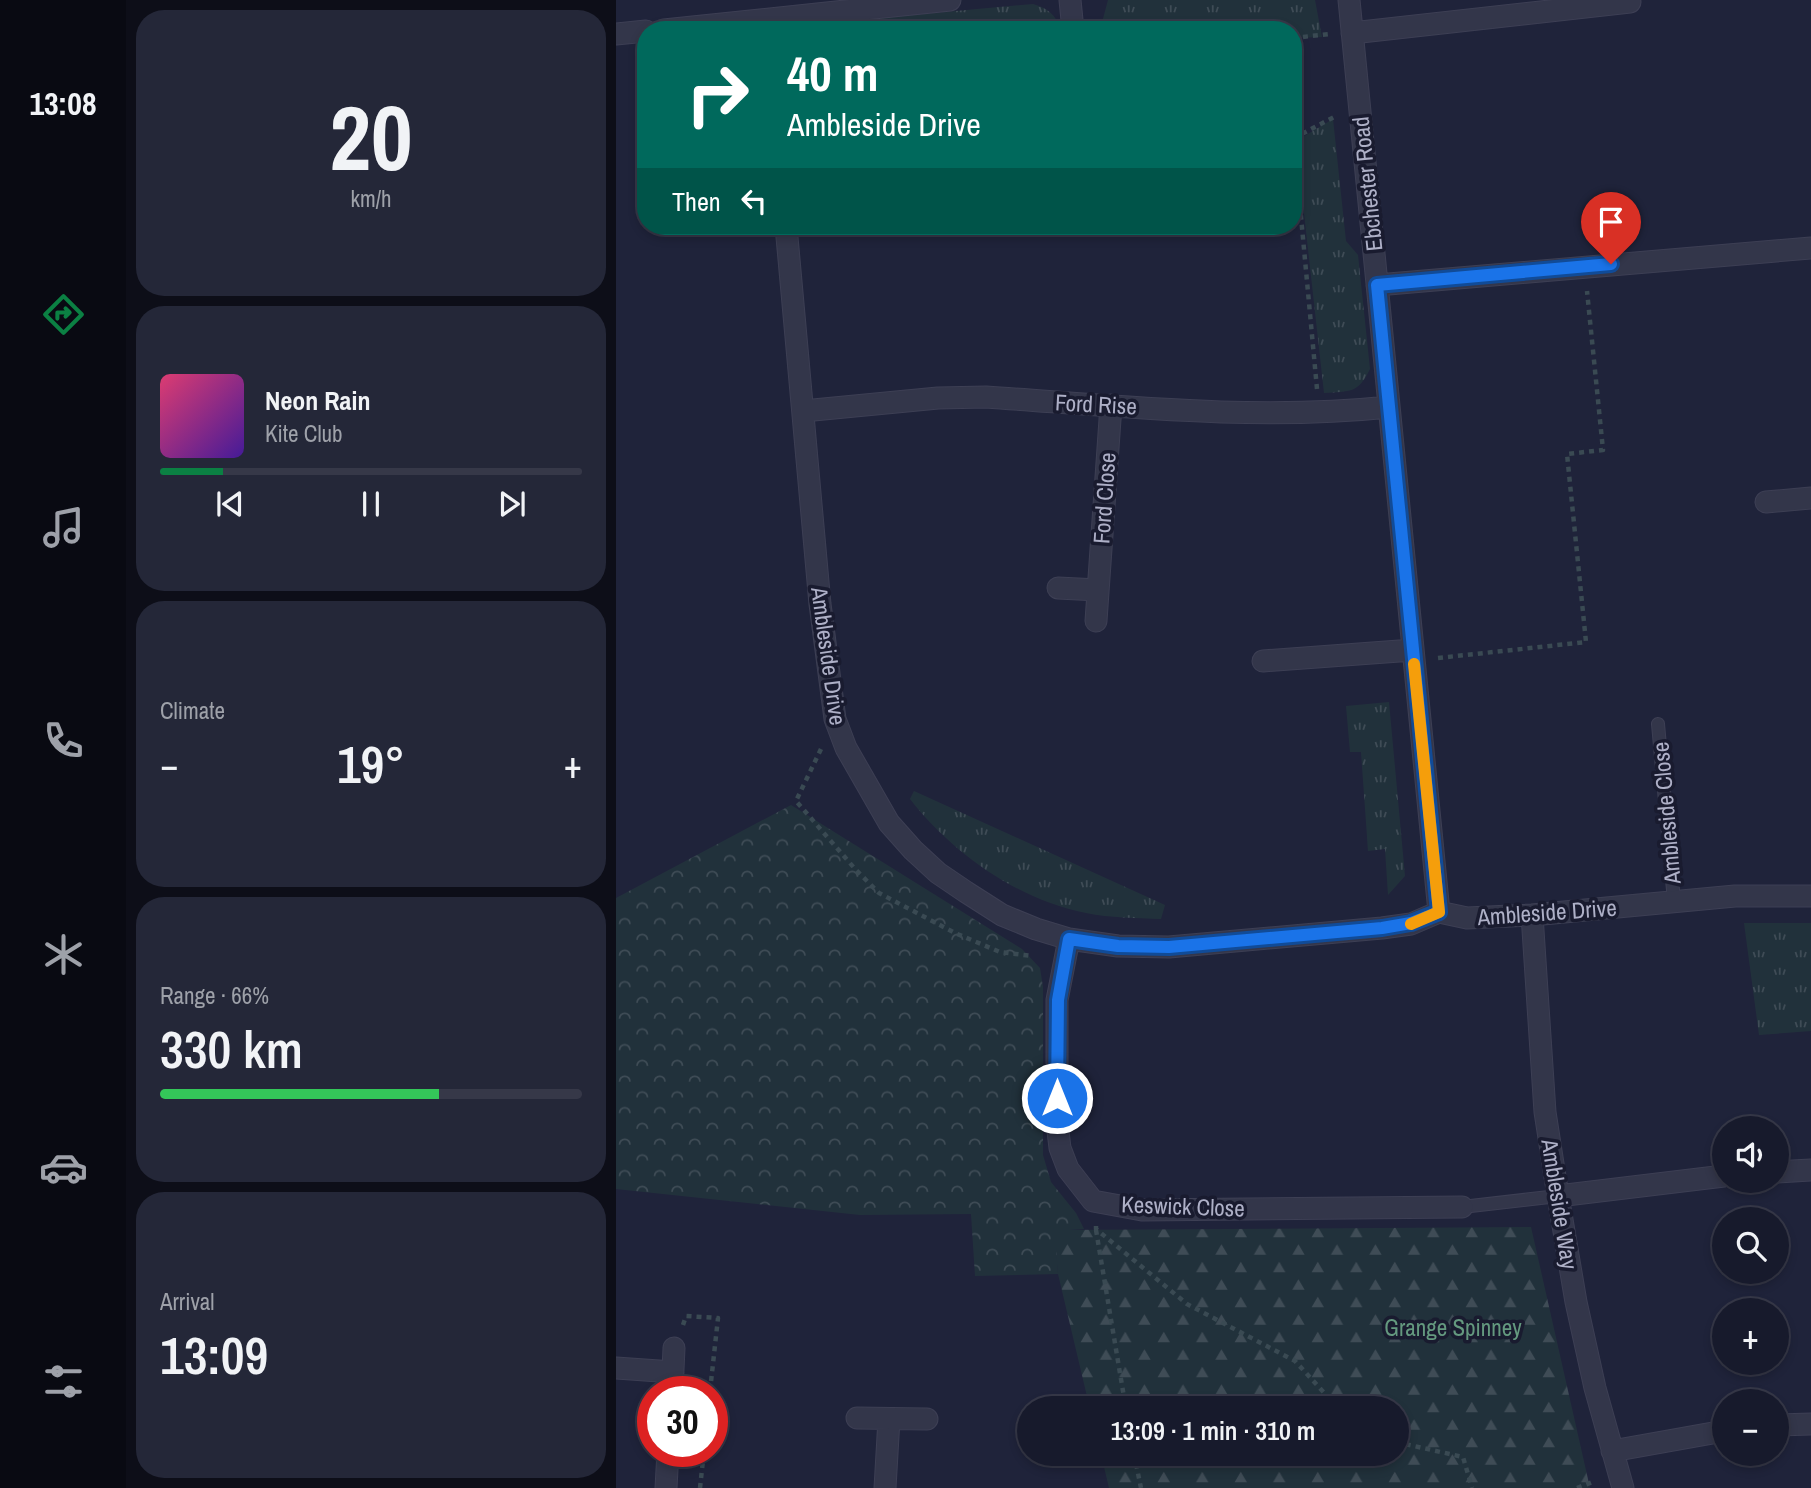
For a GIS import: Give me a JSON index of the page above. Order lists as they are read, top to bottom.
{
  "streets": {
    "street": [
      "Ebchester Road",
      "Ford Rise",
      "Ford Close",
      "Ambleside Drive",
      "Ambleside Way",
      "Keswick Close"
    ],
    "lane": ["Ambleside Close"]
  },
  "crossings": [
    ["Ebchester Road", "Ford Rise"],
    ["Ebchester Road", "Ambleside Drive"],
    ["Ford Rise", "Ford Close"],
    ["Ford Rise", "Ambleside Drive"],
    ["Ambleside Drive", "Ambleside Close"],
    ["Ambleside Drive", "Ambleside Way"],
    ["Ambleside Drive", "Keswick Close"]
  ],
  "parks": ["Grange Spinney"],
  "page": {
    "tabs": "13:08",
    "tile": [
      ["20", "km/h"],
      "Climate",
      ["Range · 66%", "330 km"],
      ["Arrival", "13:09"]
    ],
    "turn": ["40 m", "Ambleside Drive"],
    "then": "Then",
    "song": ["Neon Rain", "Kite Club"],
    "heat": ["−", "19°", "+"],
    "map_buttons": ["+", "−"],
    "limit": "30",
    "trip": "13:09 · 1 min · 310 m"
  }
}
